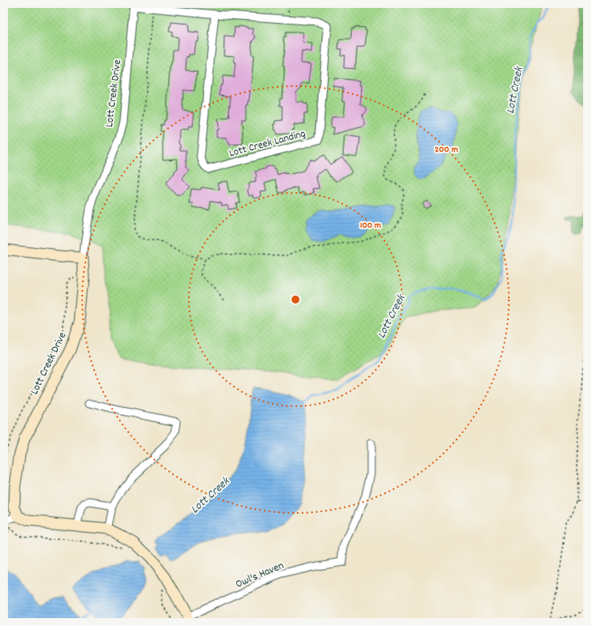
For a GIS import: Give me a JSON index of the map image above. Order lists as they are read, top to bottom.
{
  "streets": {
    "street": ["Lott Creek Drive", "Lott Creek Landing", "Owl's Haven"]
  },
  "crossings": [
    ["Lott Creek Drive", "Lott Creek Landing"]
  ],
  "water": ["Lott Creek"],
  "rings": ["200 m", "100 m"]
}
